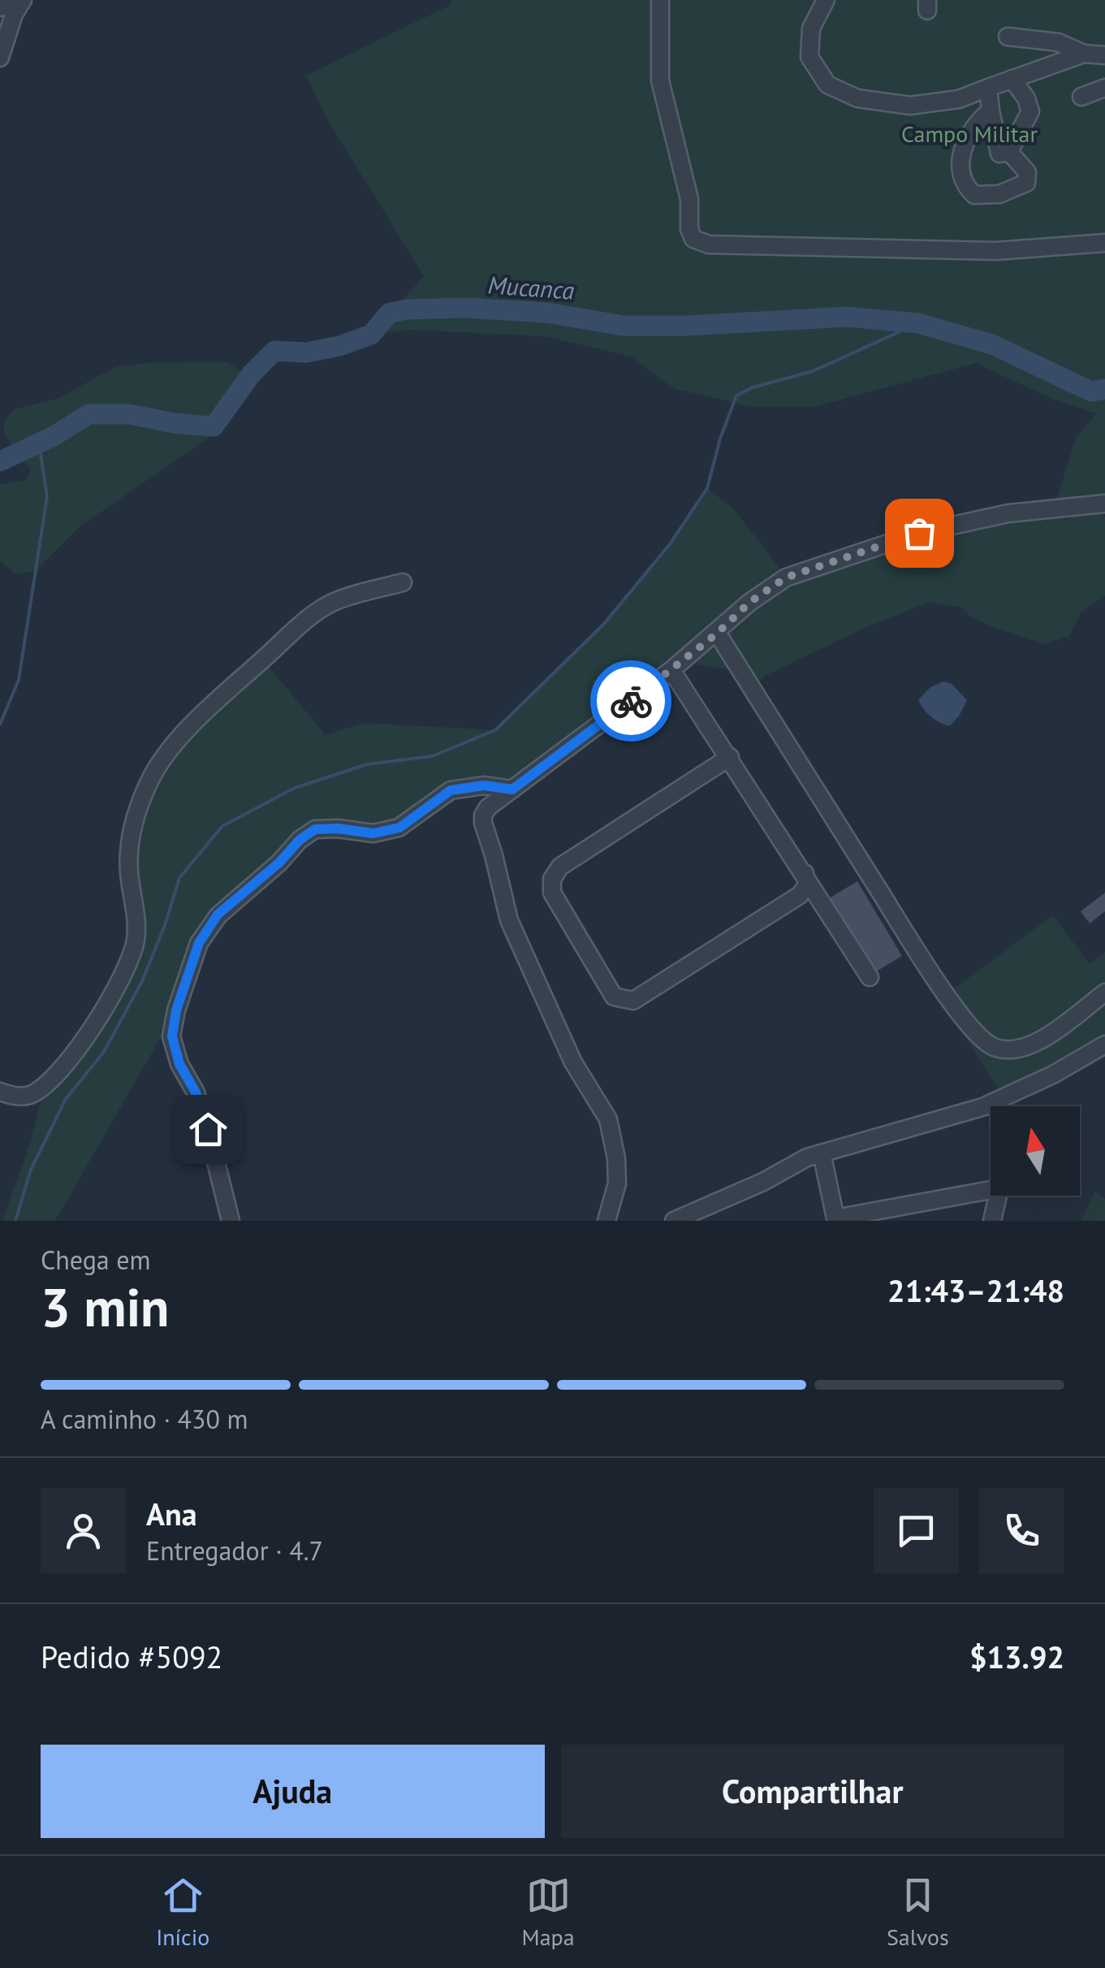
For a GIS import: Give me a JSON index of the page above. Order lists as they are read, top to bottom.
{
  "water": ["Mucanca"],
  "parks": ["Campo Militar"],
  "north": "top",
  "page": {
    "heading": ["3 min", "Chega em", "21:43–21:48"],
    "panel": [
      "Ana",
      "Entregador · 4.7",
      "Pedido #5092",
      "$13.92"
    ],
    "bar": "A caminho · 430 m",
    "buttons": ["Ajuda", "Compartilhar"],
    "tabs": ["Início", "Mapa", "Salvos"]
  }
}
